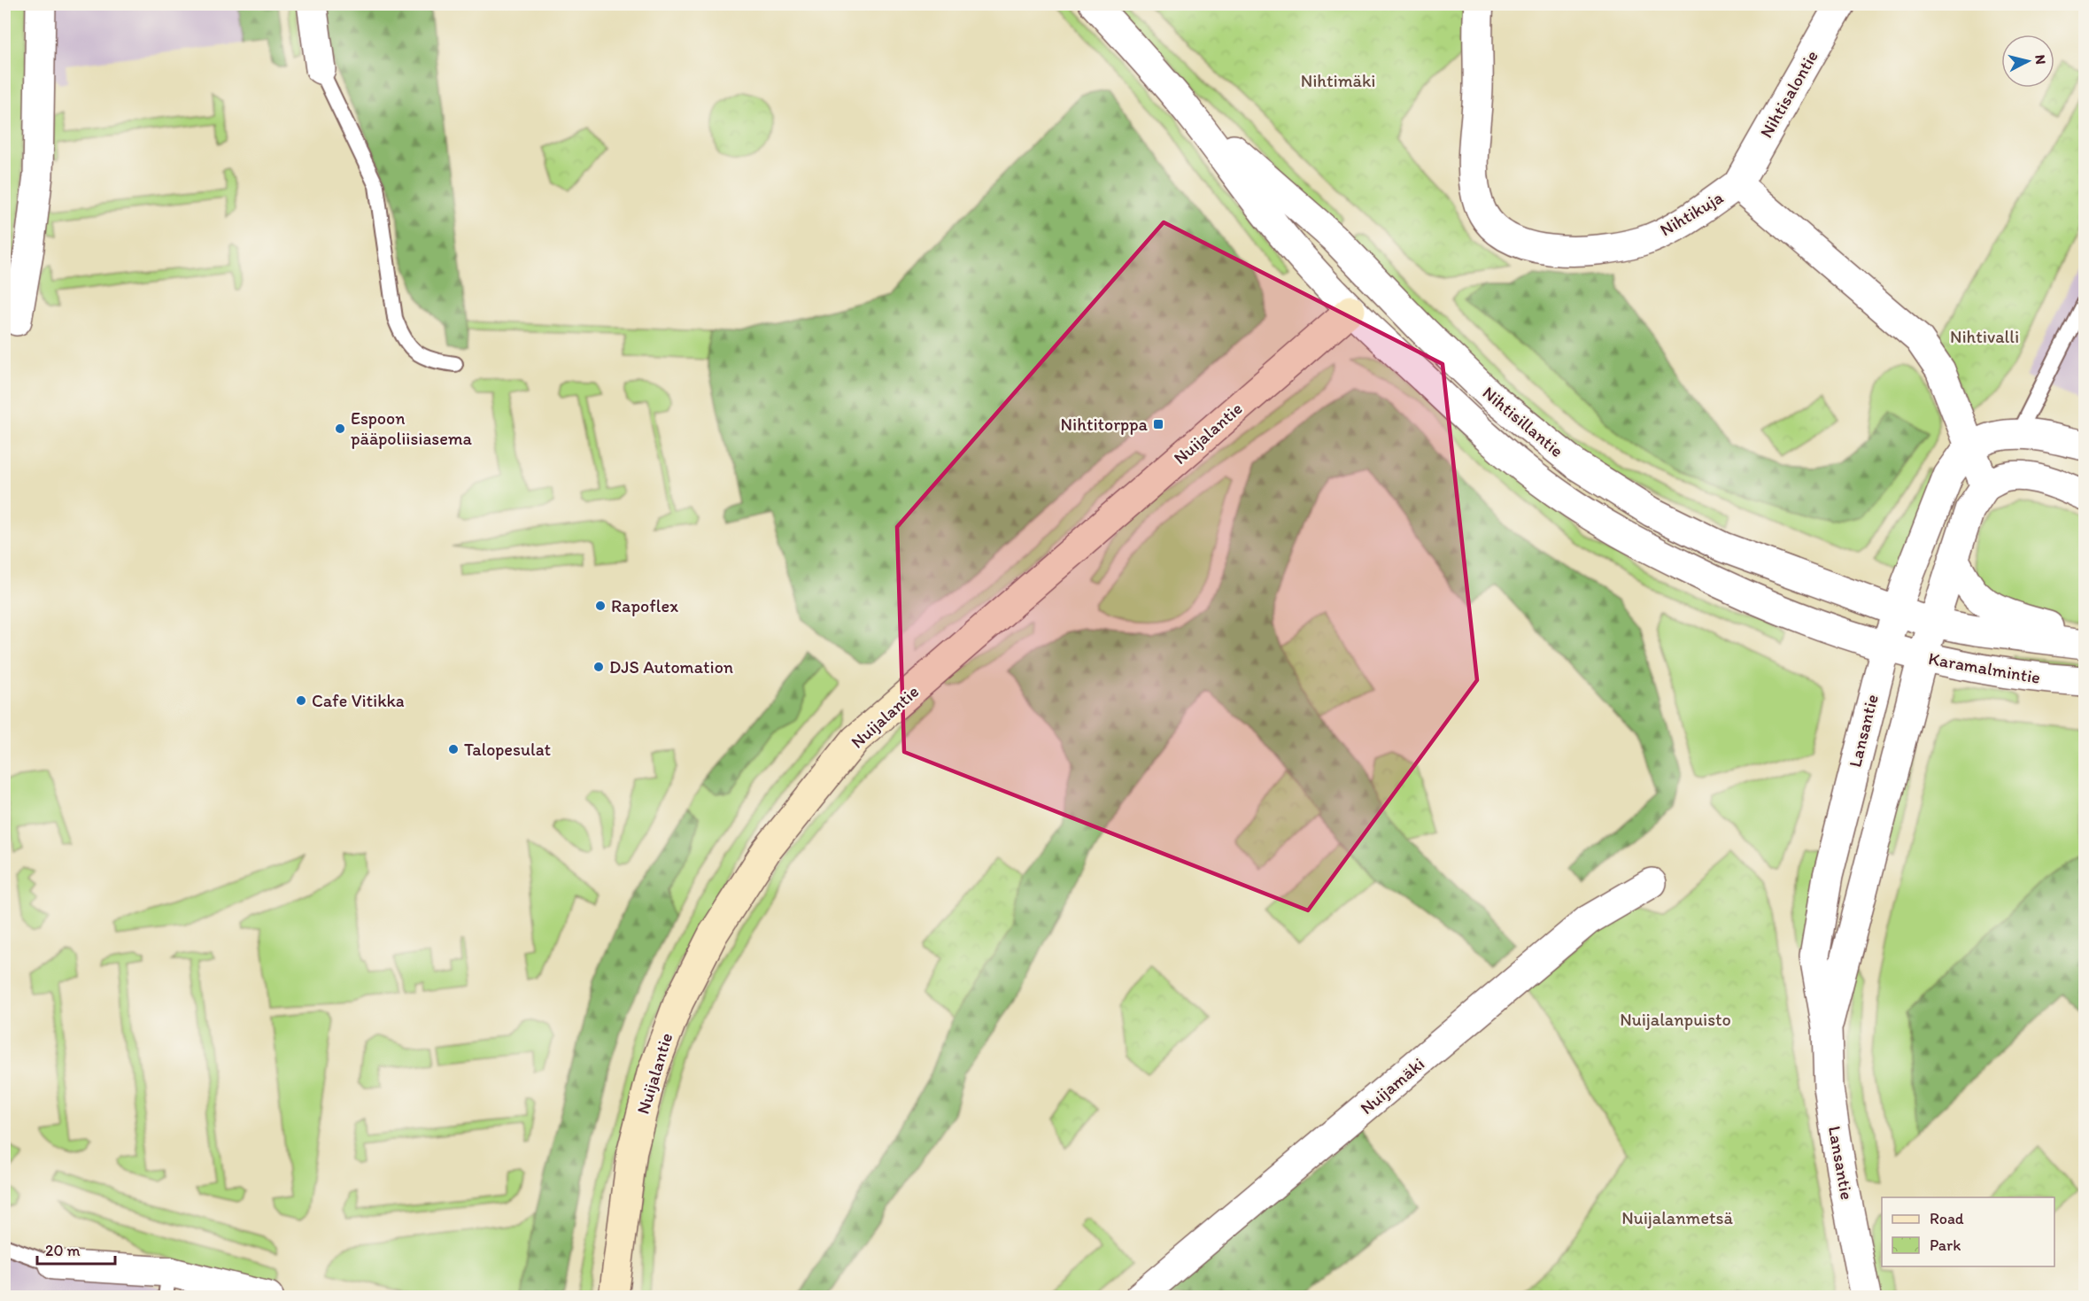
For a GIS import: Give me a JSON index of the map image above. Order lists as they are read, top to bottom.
{
  "streets": {
    "main road": ["Nuijalantie"],
    "street": [
      "Nihtisalontie",
      "Nihtikuja",
      "Nihtisillantie",
      "Karamalmintie",
      "Lansantie",
      "Nuijamäki"
    ]
  },
  "crossings": [
    ["Nihtisalontie", "Nihtikuja"],
    ["Nihtikuja", "Lansantie"],
    ["Nihtisillantie", "Nuijalantie"],
    ["Nihtisillantie", "Karamalmintie"],
    ["Nihtisillantie", "Lansantie"],
    ["Karamalmintie", "Lansantie"]
  ],
  "parks": [
    "Nihtimäki",
    "Nihtivalli",
    "Nuijalanpuisto",
    "Nuijalanmetsä"
  ],
  "places": {
    "transit": ["Nihtitorppa"],
    "other": [
      "Espoon pääpoliisiasema",
      "Rapoflex",
      "DJS Automation",
      "Cafe Vitikka",
      "Talopesulat"
    ]
  },
  "legend": ["Road", "Park"],
  "scale_bar": "20 m",
  "north": "right"
}
